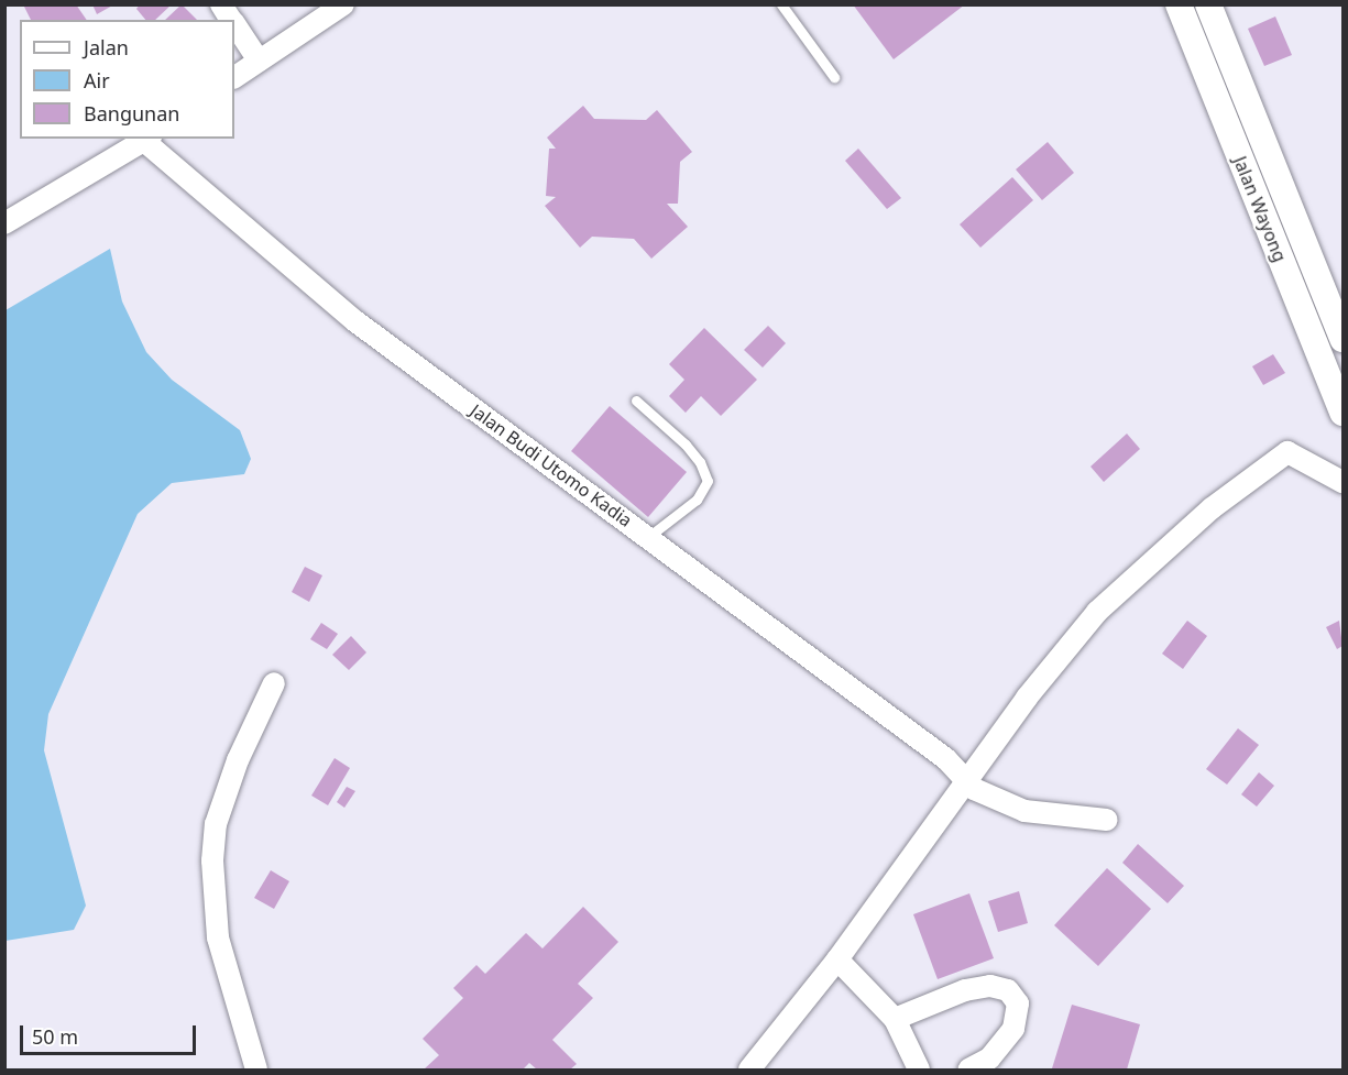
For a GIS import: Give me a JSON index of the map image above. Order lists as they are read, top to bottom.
{
  "streets": {
    "street": ["Jalan Wayong", "Jalan Budi Utomo Kadia"]
  },
  "legend": ["Jalan", "Air", "Bangunan"],
  "scale_bar": "50 m"
}
